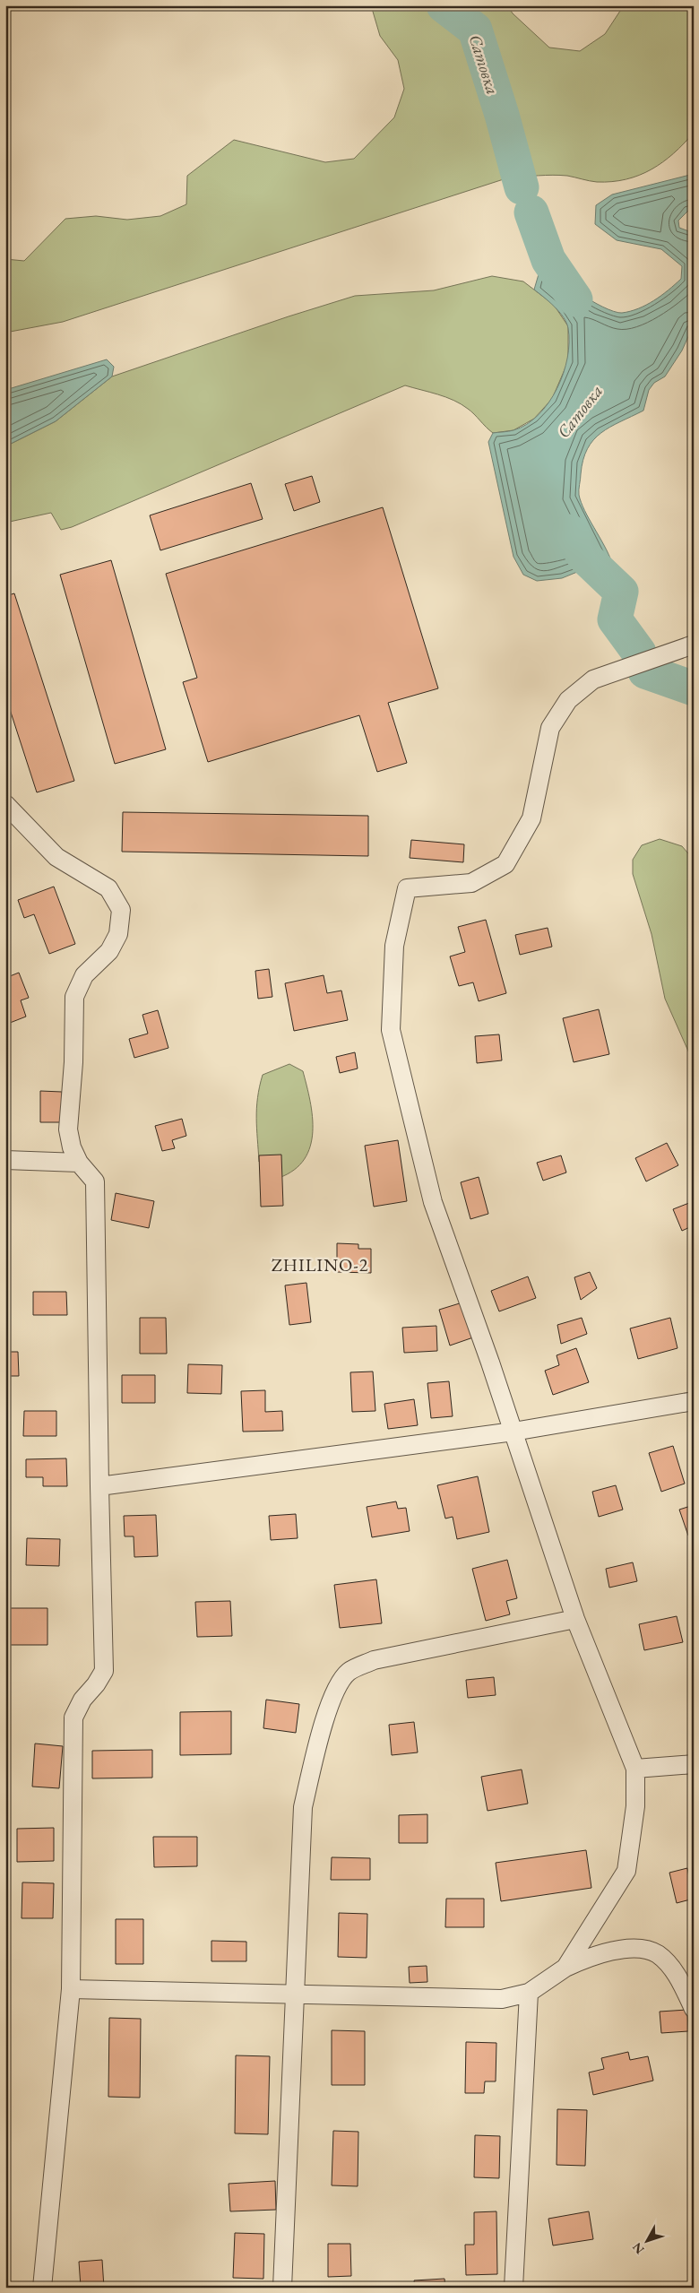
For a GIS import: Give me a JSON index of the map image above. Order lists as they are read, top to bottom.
{
  "districts": ["ZHILINO-2"],
  "water": ["Сатовка"],
  "north": "bottom left"
}
